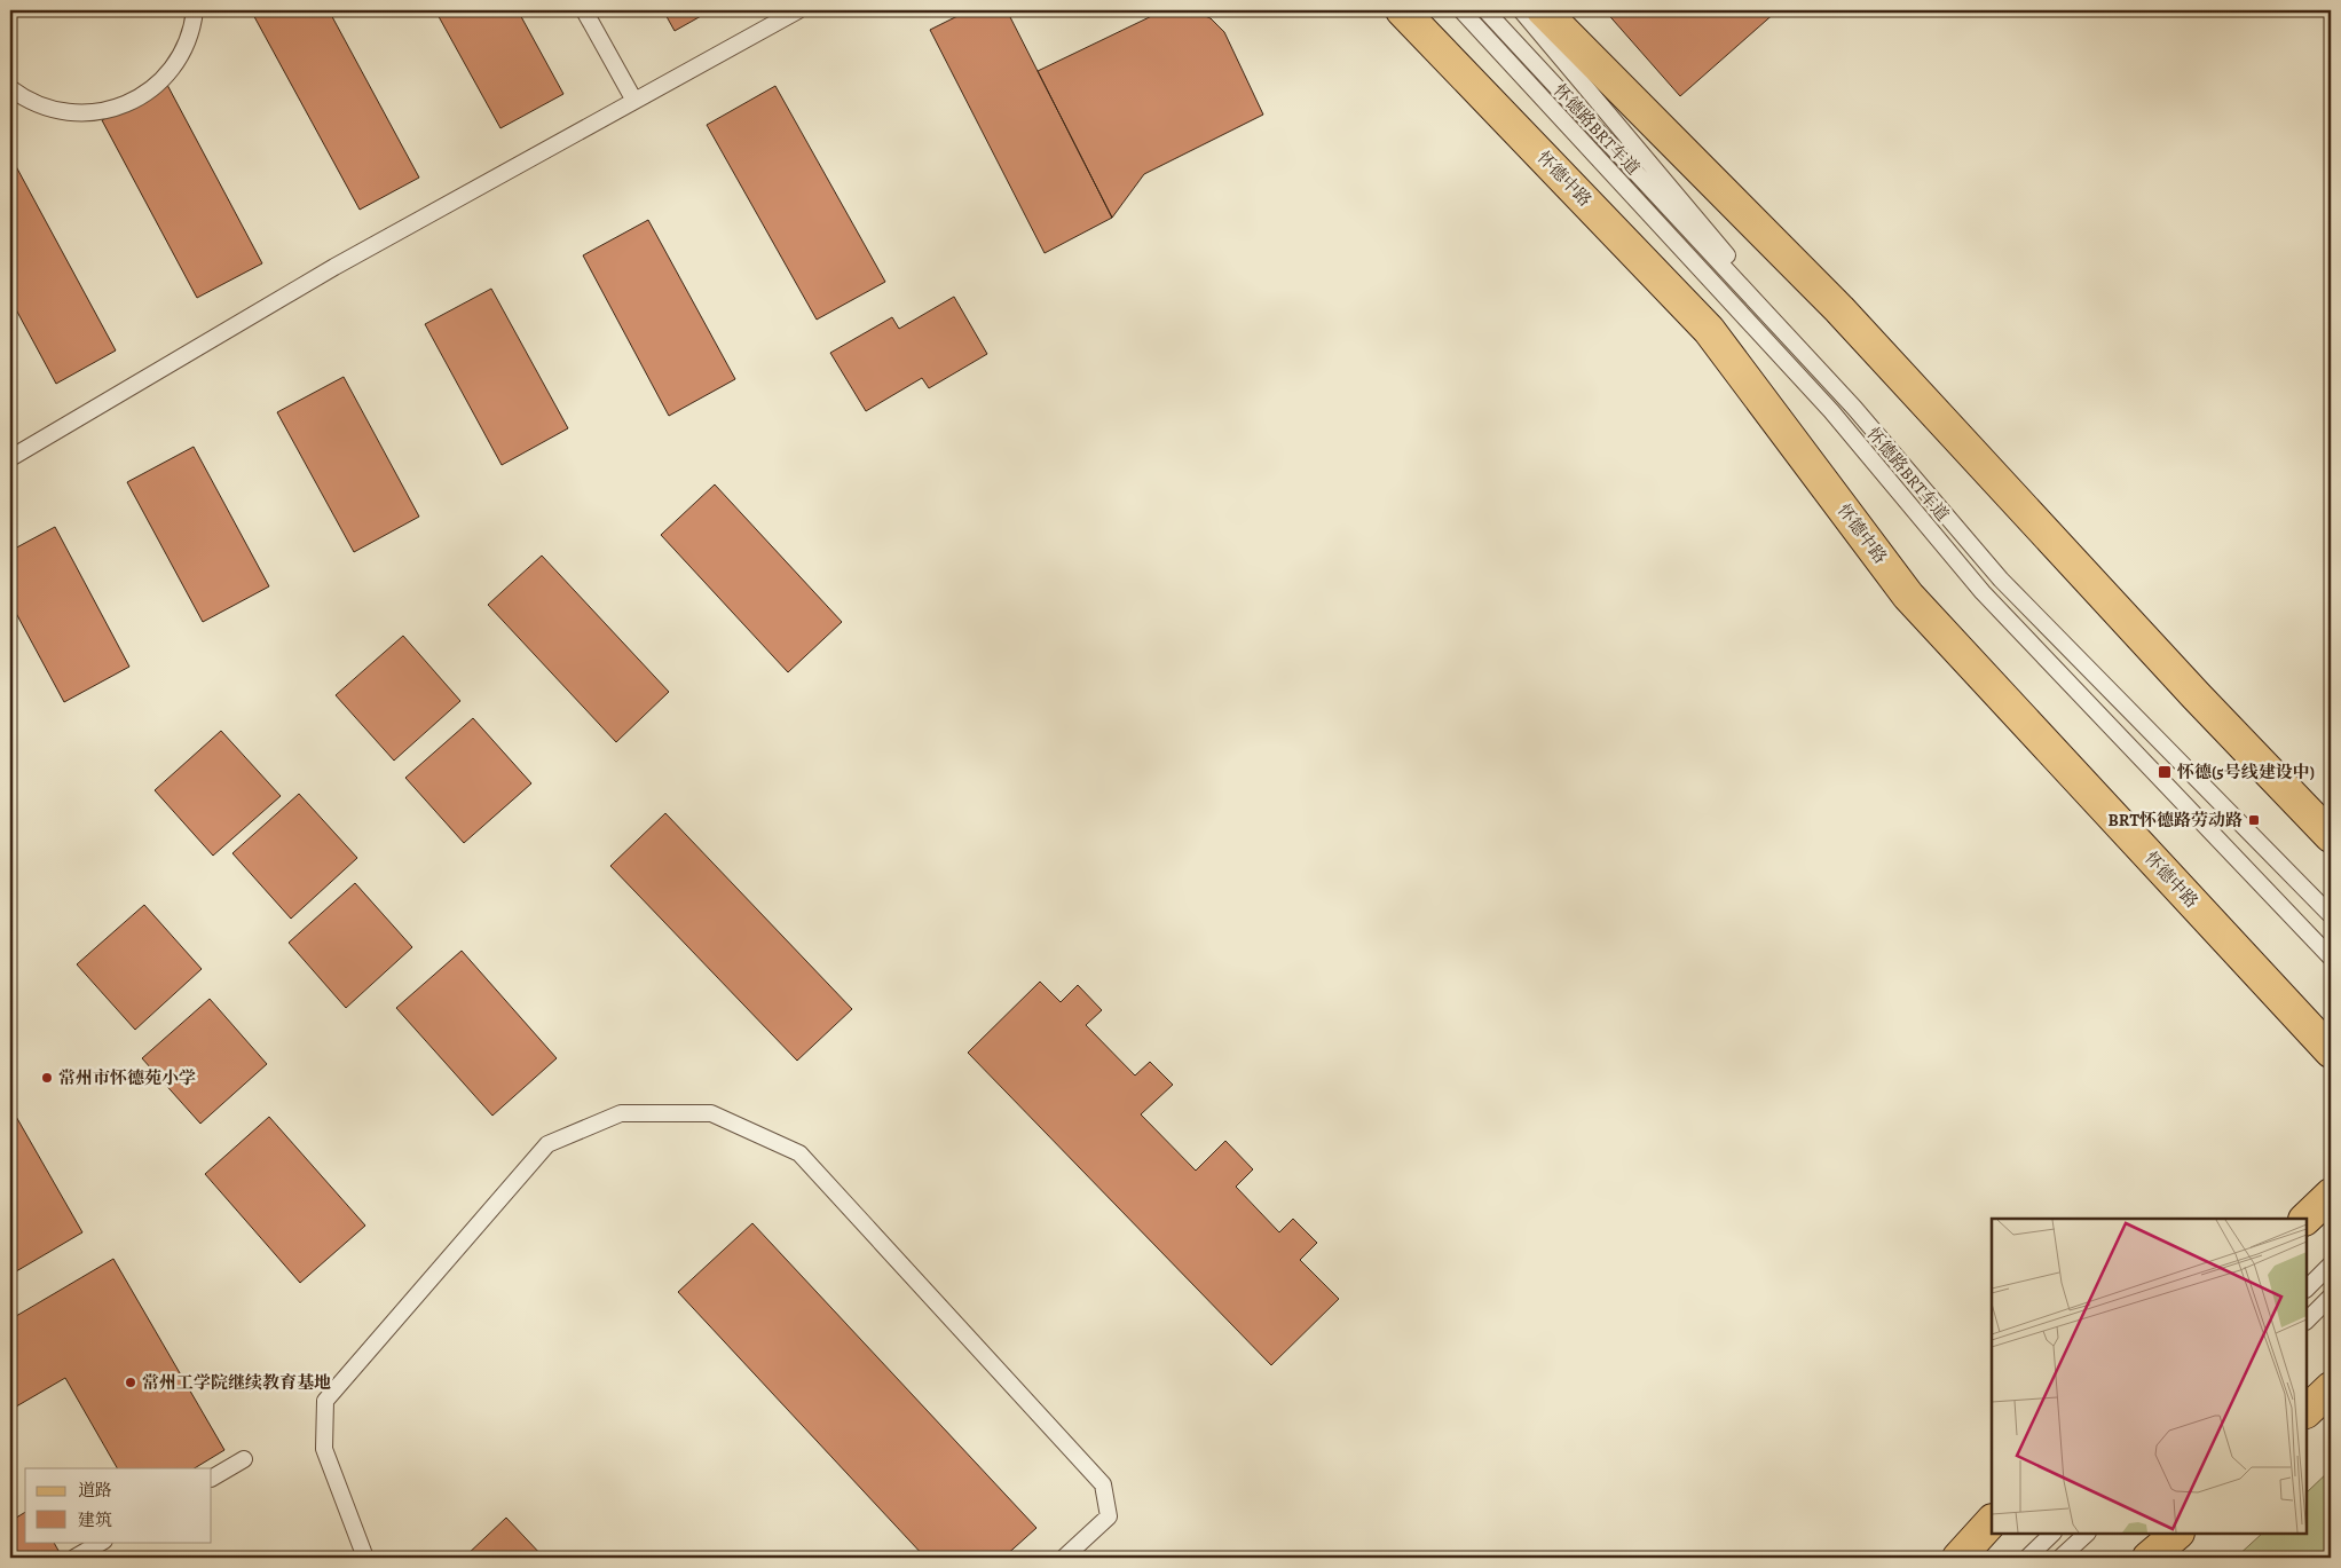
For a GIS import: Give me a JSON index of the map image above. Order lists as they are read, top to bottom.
{
  "streets": {
    "main road": ["怀德中路"],
    "lane": ["怀德路BRT车道"]
  },
  "places": {
    "transit": ["怀德(5号线建设中)", "BRT怀德路劳动路"],
    "other": ["常州市怀德苑小学", "常州工学院继续教育基地"]
  },
  "legend": ["道路", "建筑"]
}
